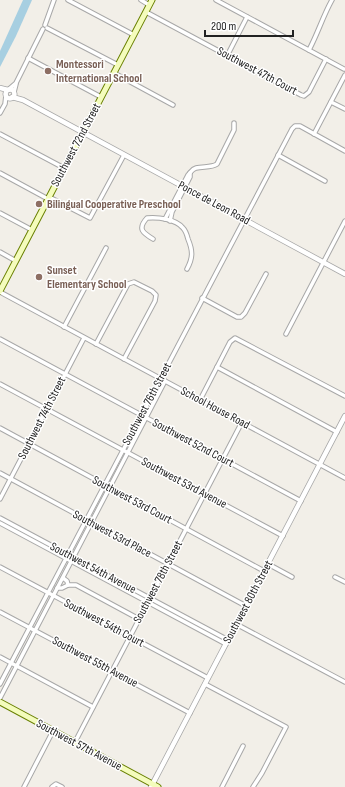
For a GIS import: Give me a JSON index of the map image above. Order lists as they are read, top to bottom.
{
  "streets": {
    "main road": ["Southwest 72nd Street", "Southwest 57th Avenue"],
    "street": [
      "Southwest 47th Court",
      "Ponce de Leon Road",
      "Southwest 76th Street",
      "School House Road",
      "Southwest 74th Street",
      "Southwest 52nd Court",
      "Southwest 53rd Avenue",
      "Southwest 53rd Court",
      "Southwest 53rd Place",
      "Southwest 54th Avenue",
      "Southwest 78th Street",
      "Southwest 80th Street",
      "Southwest 54th Court",
      "Southwest 55th Avenue"
    ]
  },
  "crossings": [
    ["Southwest 47th Court", "Southwest 72nd Street"],
    ["Southwest 72nd Street", "Ponce de Leon Road"],
    ["Southwest 72nd Street", "School House Road"],
    ["Ponce de Leon Road", "Southwest 76th Street"],
    ["Southwest 76th Street", "School House Road"],
    ["Southwest 76th Street", "Southwest 52nd Court"],
    ["Southwest 76th Street", "Southwest 53rd Avenue"],
    ["Southwest 76th Street", "Southwest 53rd Court"],
    ["Southwest 76th Street", "Southwest 53rd Place"],
    ["Southwest 76th Street", "Southwest 54th Avenue"],
    ["Southwest 76th Street", "Southwest 54th Court"],
    ["Southwest 76th Street", "Southwest 55th Avenue"],
    ["School House Road", "Southwest 74th Street"],
    ["School House Road", "Southwest 78th Street"],
    ["School House Road", "Southwest 80th Street"],
    ["Southwest 74th Street", "Southwest 52nd Court"],
    ["Southwest 74th Street", "Southwest 53rd Avenue"],
    ["Southwest 74th Street", "Southwest 53rd Court"],
    ["Southwest 74th Street", "Southwest 53rd Place"],
    ["Southwest 52nd Court", "Southwest 78th Street"],
    ["Southwest 52nd Court", "Southwest 80th Street"],
    ["Southwest 53rd Avenue", "Southwest 78th Street"],
    ["Southwest 53rd Avenue", "Southwest 80th Street"],
    ["Southwest 53rd Court", "Southwest 78th Street"],
    ["Southwest 53rd Court", "Southwest 80th Street"],
    ["Southwest 53rd Place", "Southwest 78th Street"],
    ["Southwest 53rd Place", "Southwest 80th Street"],
    ["Southwest 54th Avenue", "Southwest 78th Street"],
    ["Southwest 54th Avenue", "Southwest 80th Street"],
    ["Southwest 78th Street", "Southwest 54th Court"],
    ["Southwest 78th Street", "Southwest 55th Avenue"],
    ["Southwest 78th Street", "Southwest 57th Avenue"],
    ["Southwest 80th Street", "Southwest 54th Court"],
    ["Southwest 80th Street", "Southwest 55th Avenue"],
    ["Southwest 80th Street", "Southwest 57th Avenue"]
  ],
  "places": ["Montessori International School", "Bilingual Cooperative Preschool", "Sunset Elementary School"],
  "scale_bar": "200 m"
}
